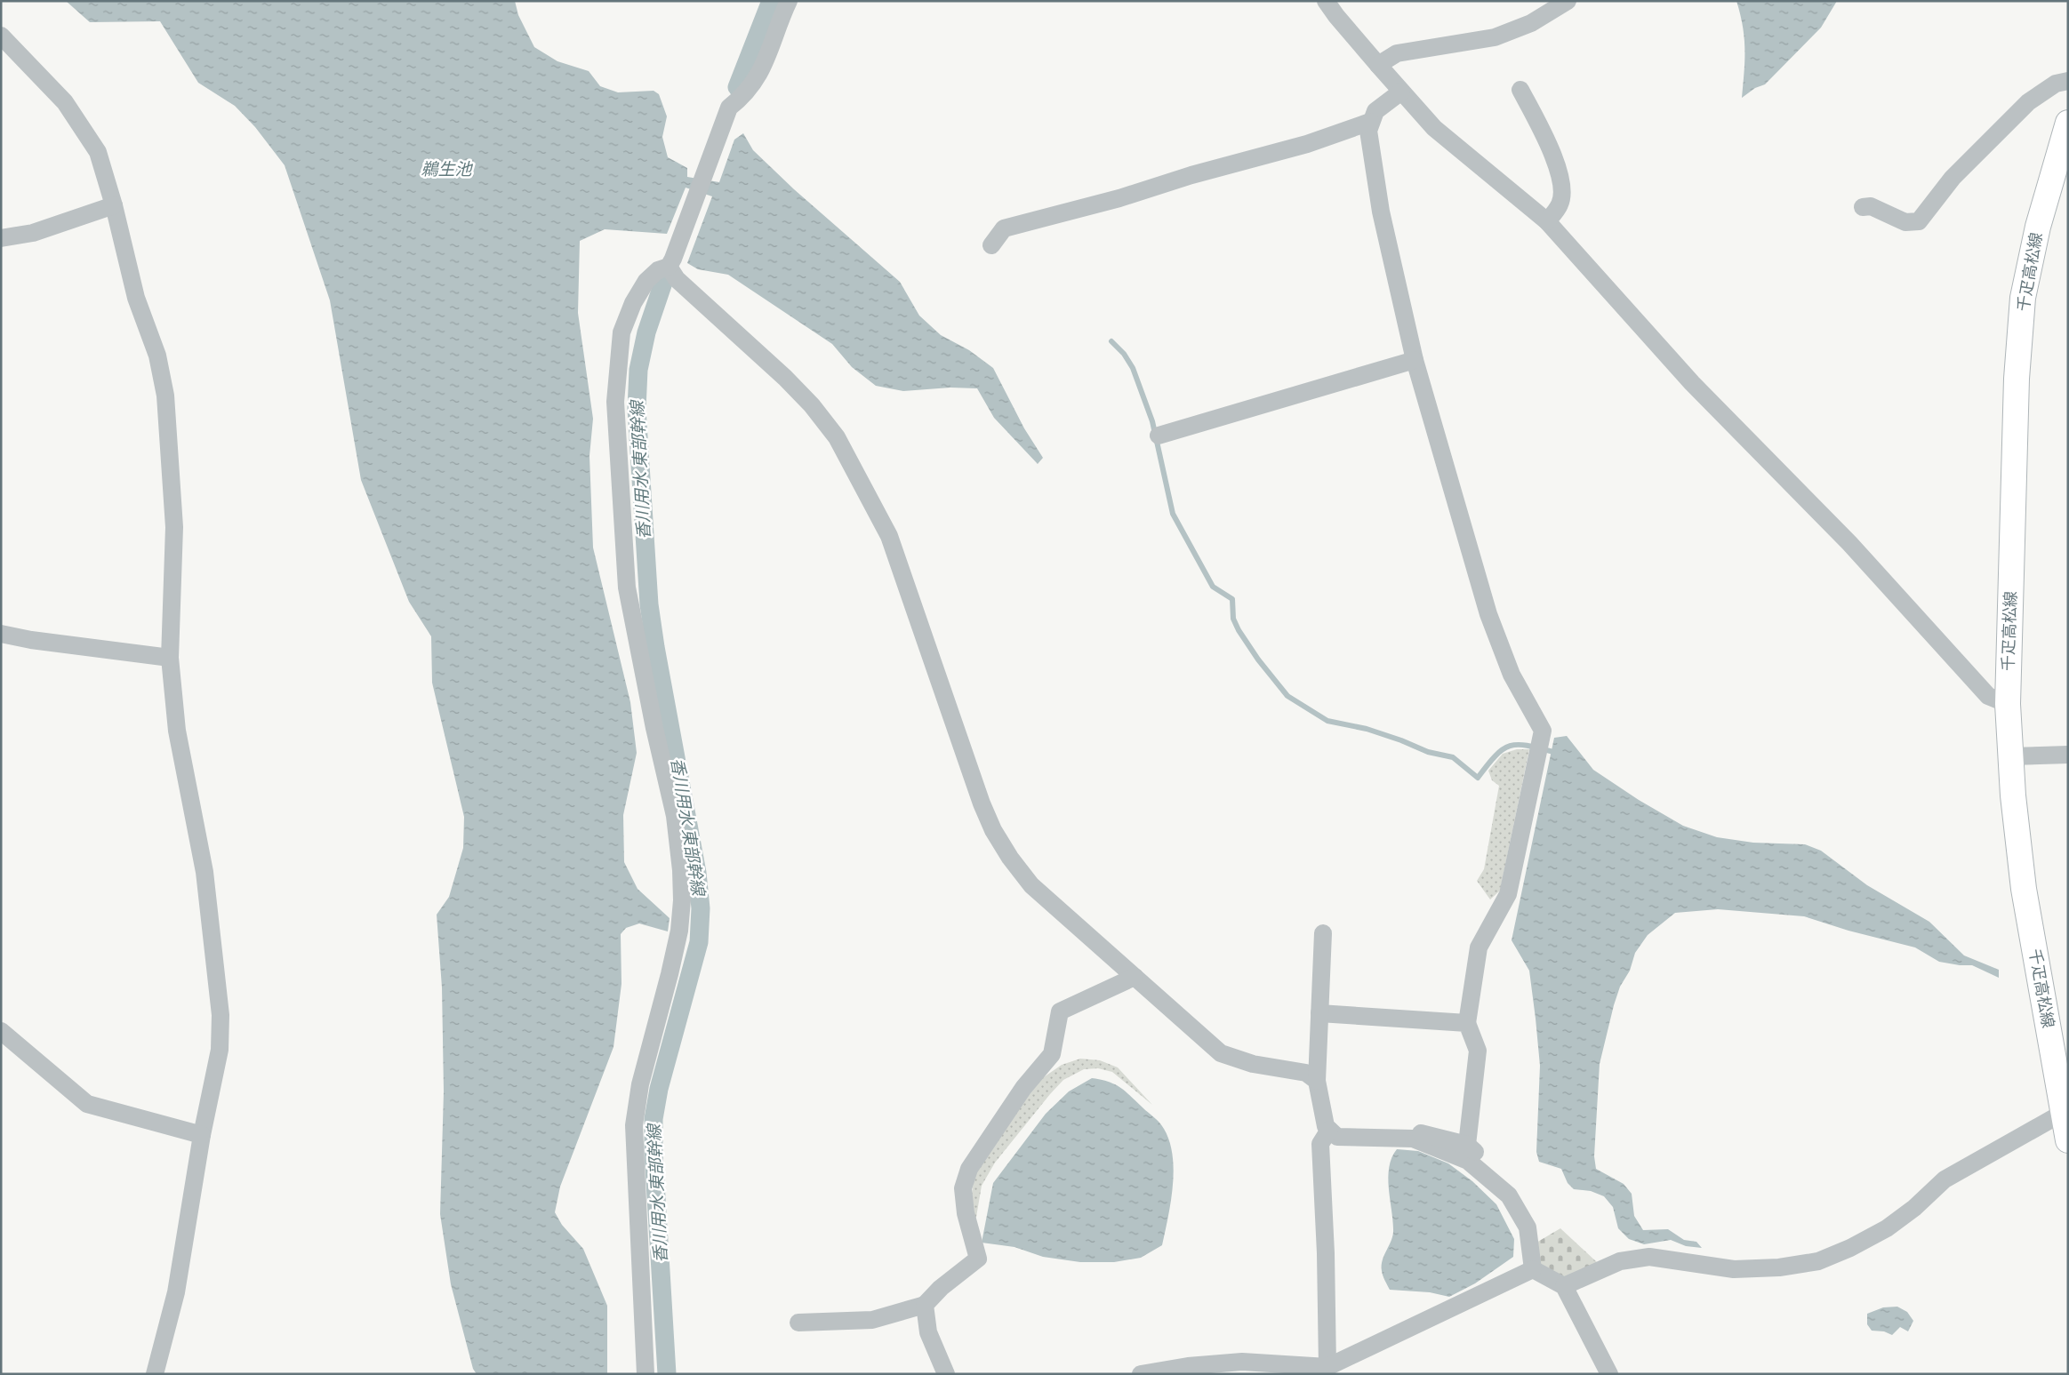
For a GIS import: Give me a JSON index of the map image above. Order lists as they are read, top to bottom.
{
  "streets": {
    "main road": ["千疋高松線"]
  },
  "water": ["鵜生池", "香川用水 東部幹線"]
}
